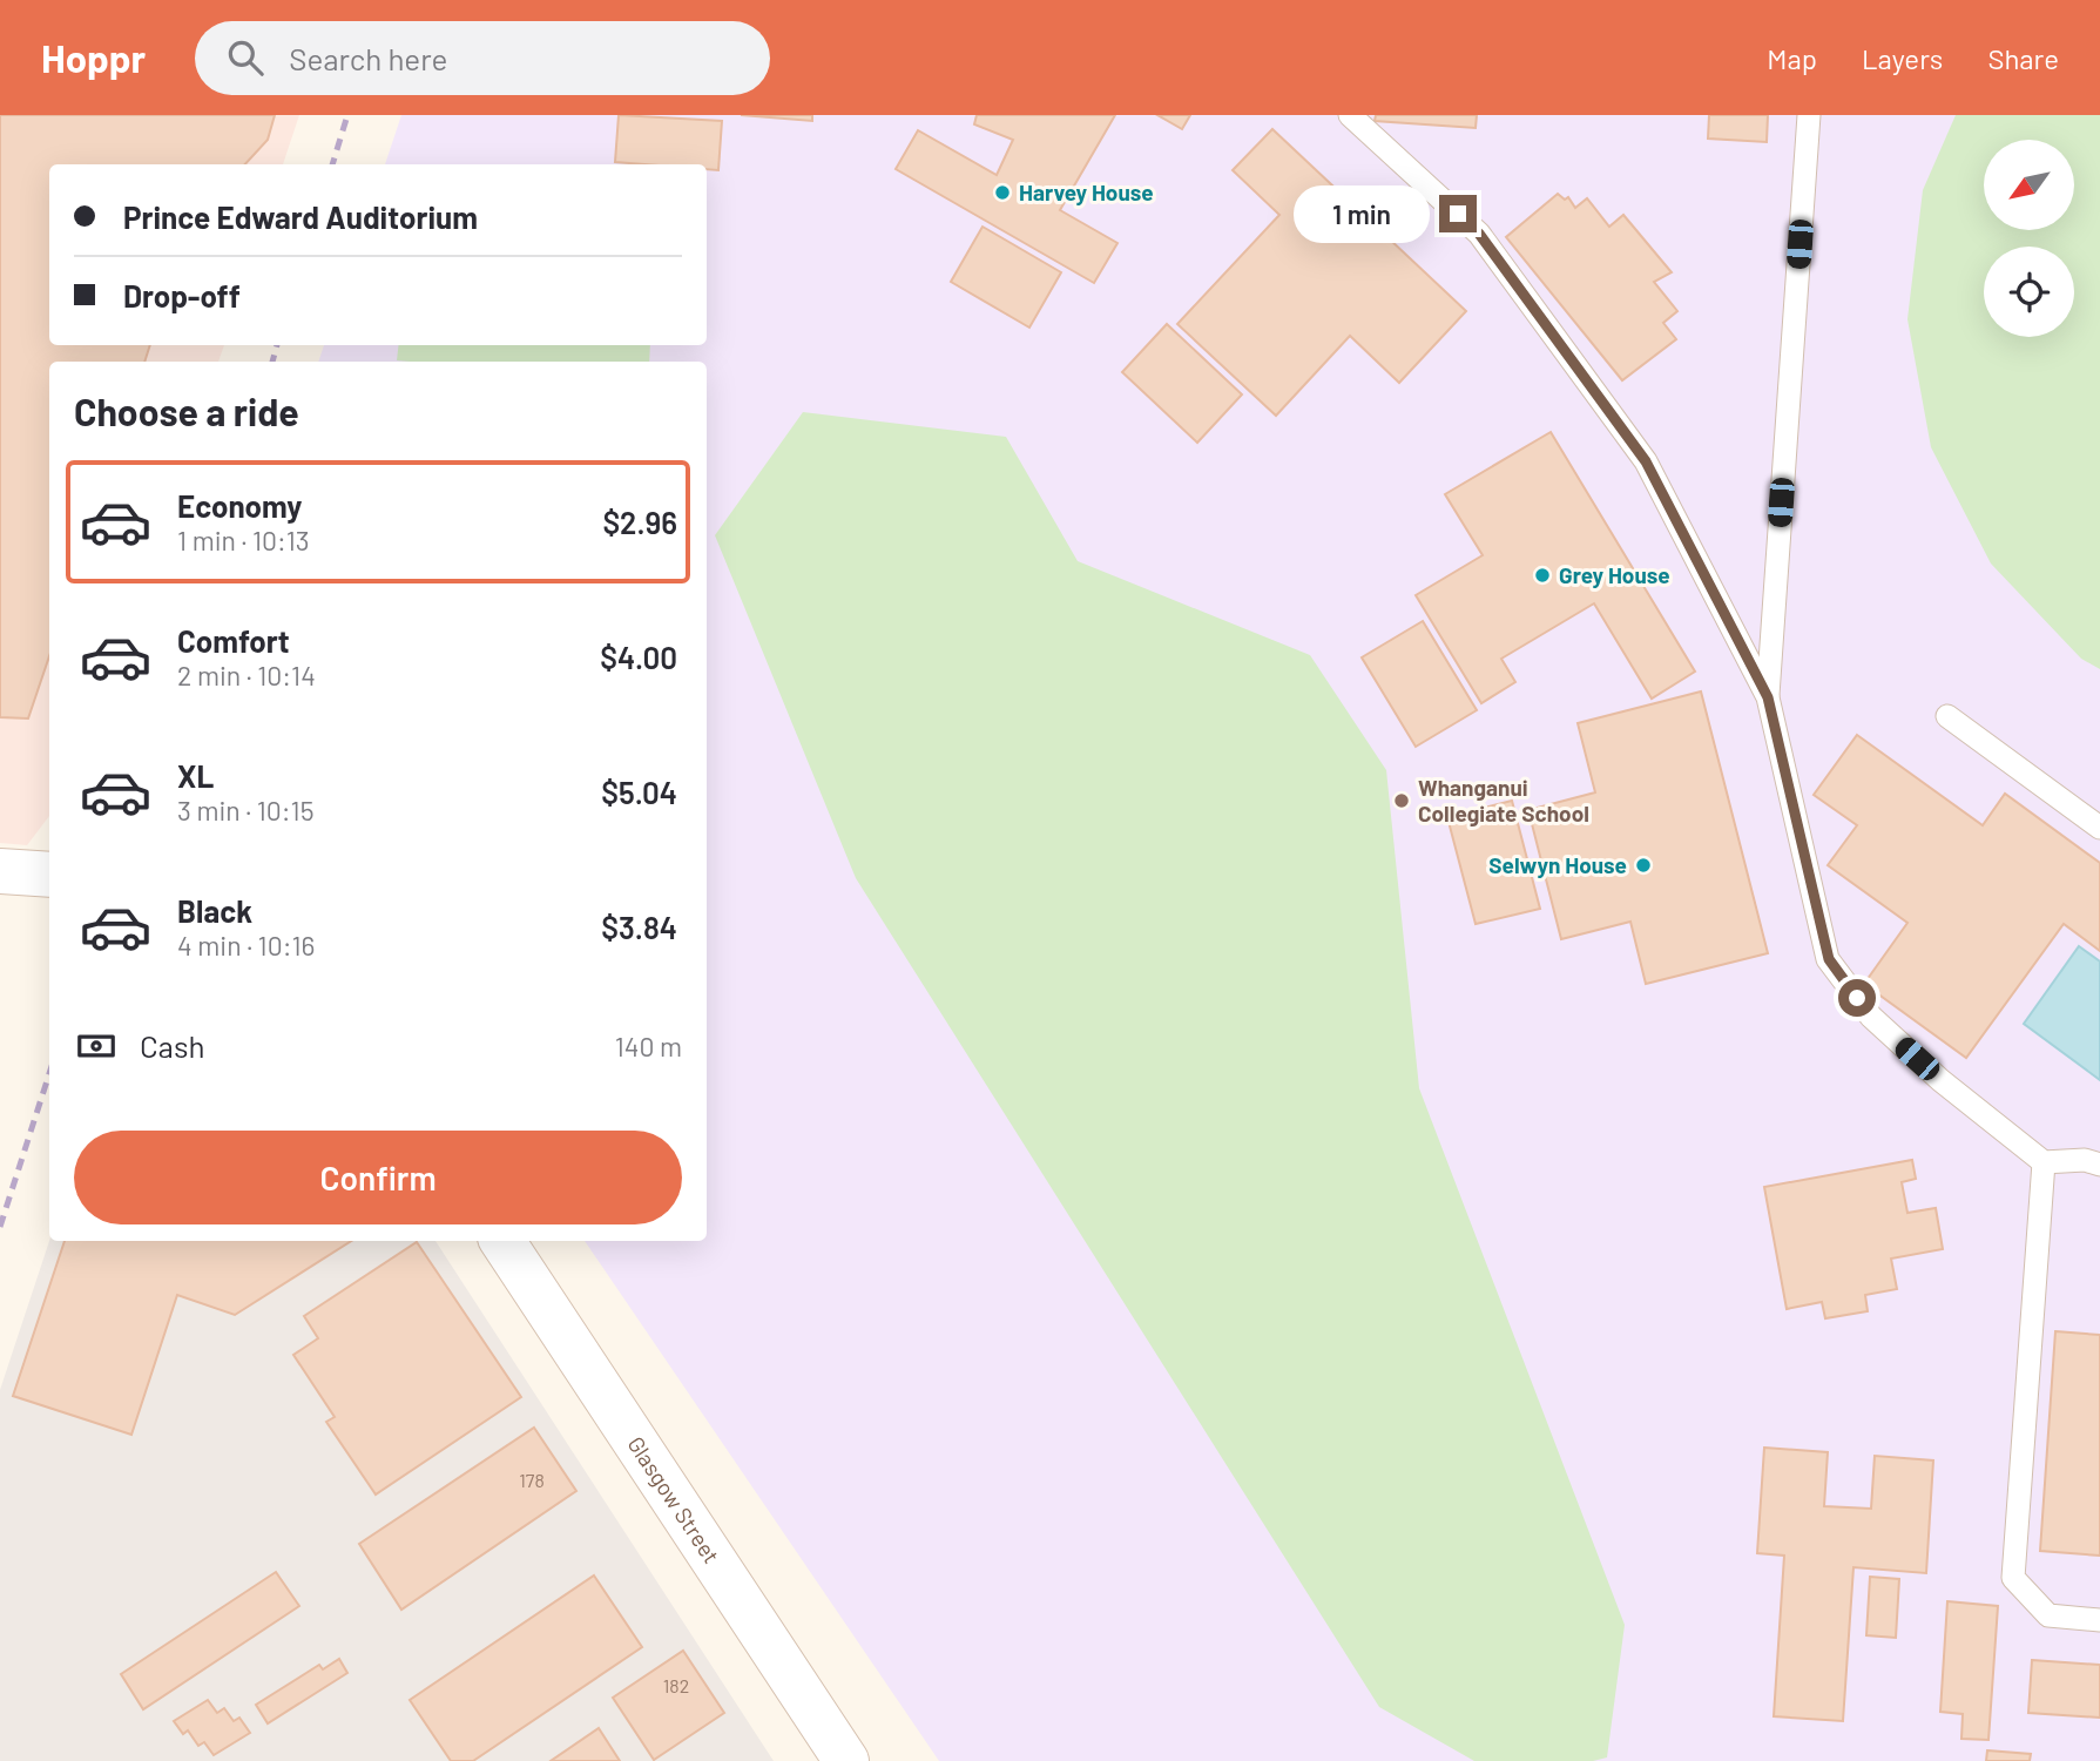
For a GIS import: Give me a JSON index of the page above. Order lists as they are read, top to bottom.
{
  "streets": {
    "main road": ["Glasgow Street"]
  },
  "places": [
    "Harvey House",
    "Grey House",
    "Whanganui Collegiate School",
    "Selwyn House"
  ],
  "house_numbers": ["178", "182"],
  "north": "bottom left",
  "page": {
    "header": "Hoppr",
    "search": "Search here",
    "nav": ["Map", "Layers", "Share"],
    "banner": ["Prince Edward Auditorium", "Drop-off"],
    "bubble": "1 min",
    "heading": "Choose a ride",
    "list": [
      {
        "name": "Economy",
        "note": "1 min · 10:13",
        "value": "$2.96"
      },
      {
        "name": "Comfort",
        "note": "2 min · 10:14",
        "value": "$4.00"
      },
      {
        "name": "XL",
        "note": "3 min · 10:15",
        "value": "$5.04"
      },
      {
        "name": "Black",
        "note": "4 min · 10:16",
        "value": "$3.84"
      }
    ],
    "pay": ["Cash", "140 m"],
    "buttons": "Confirm"
  }
}
